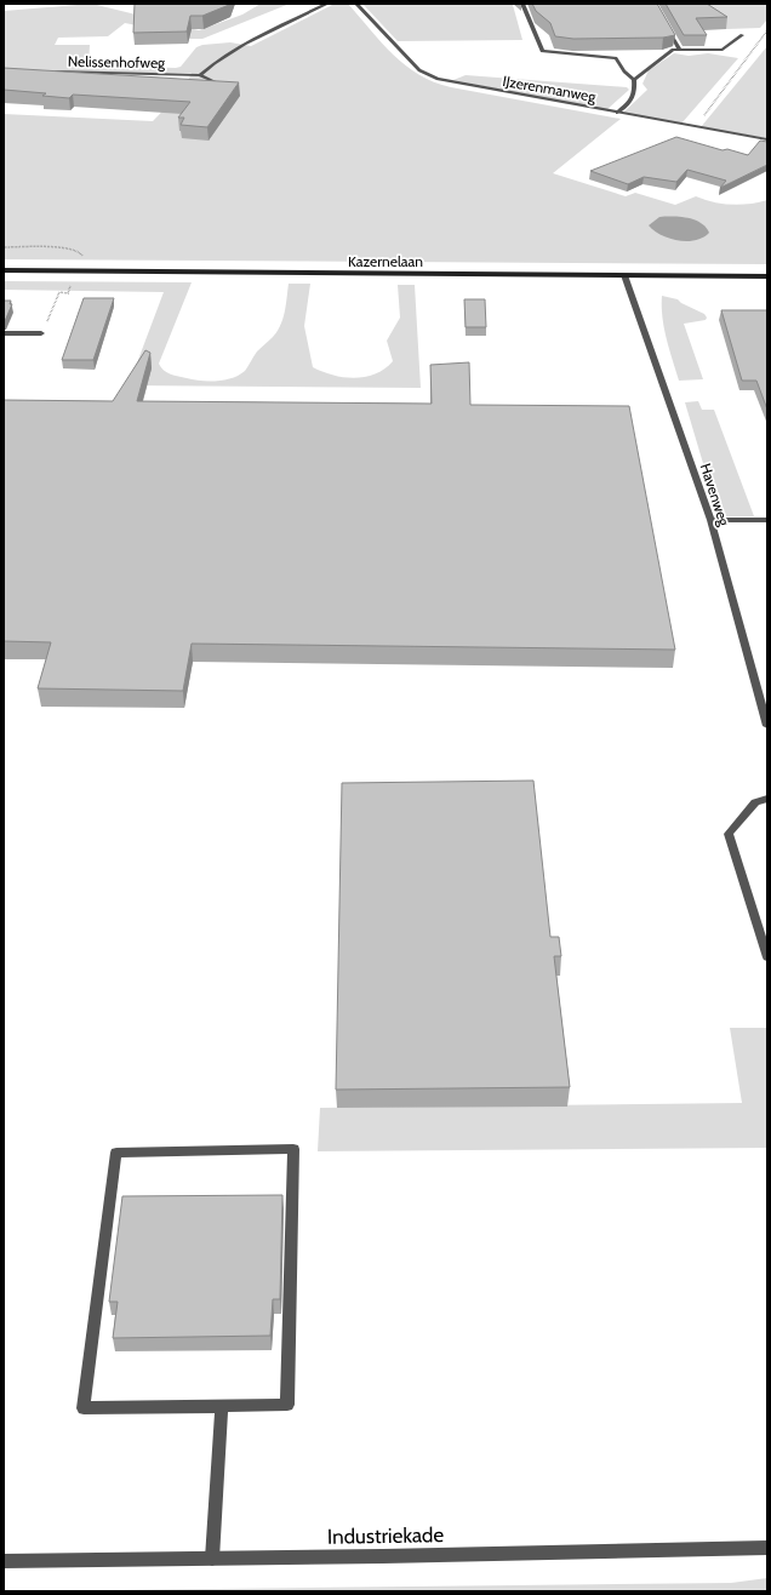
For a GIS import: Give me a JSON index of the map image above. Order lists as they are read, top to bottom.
{
  "streets": {
    "street": [
      "Nelissenhofweg",
      "IJzerenmanweg",
      "Kazernelaan",
      "Havenweg",
      "Industriekade"
    ]
  },
  "crossings": [
    ["Kazernelaan", "Havenweg"]
  ]
}
